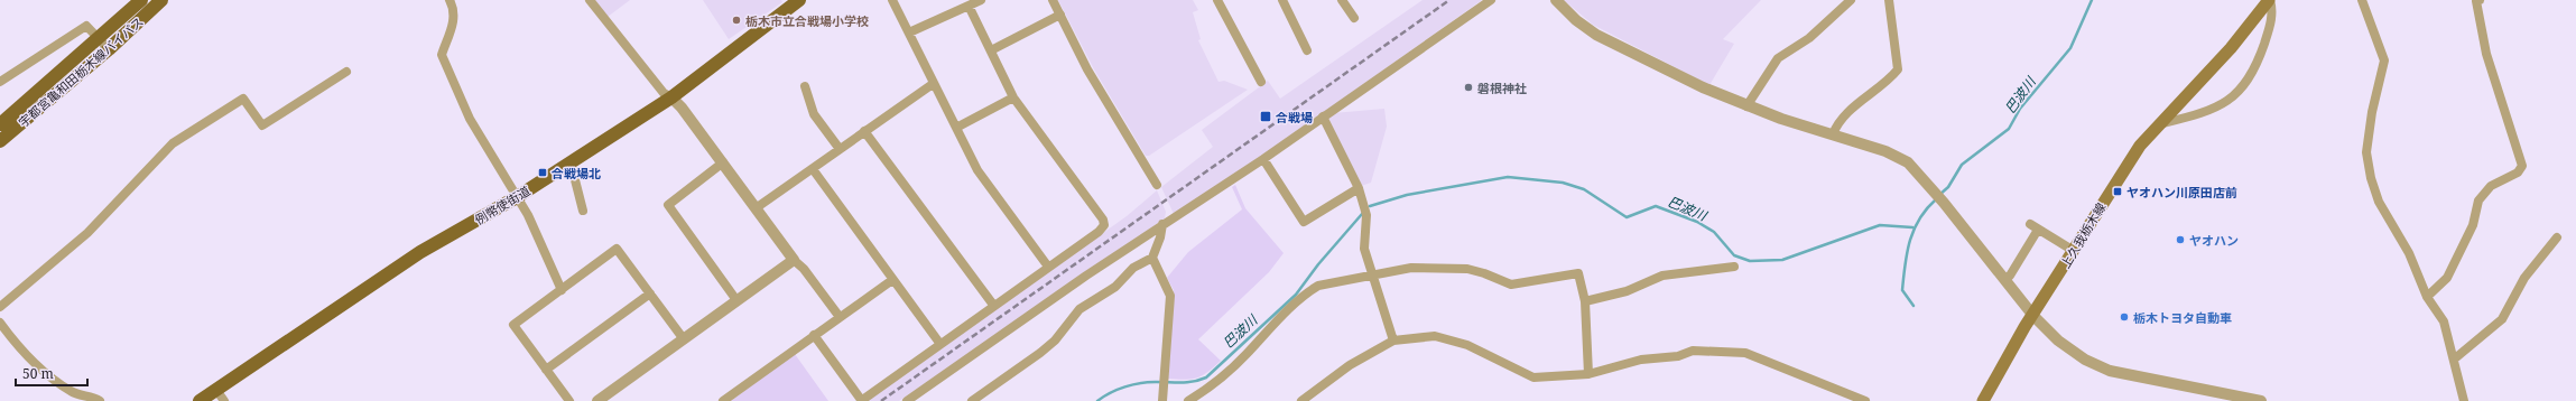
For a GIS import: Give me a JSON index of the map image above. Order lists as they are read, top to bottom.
{
  "streets": {
    "main road": ["宇都宮亀和田栃木線バイパス", "例幣使街道", "上久我栃木線"]
  },
  "water": ["巴波川"],
  "places": {
    "other": [
      "栃木市立合戦場小学校",
      "磐根神社",
      "ヤオハン",
      "栃木トヨタ自動車"
    ],
    "transit": ["合戦場", "合戦場北", "ヤオハン川原田店前"]
  },
  "scale_bar": "50 m"
}
